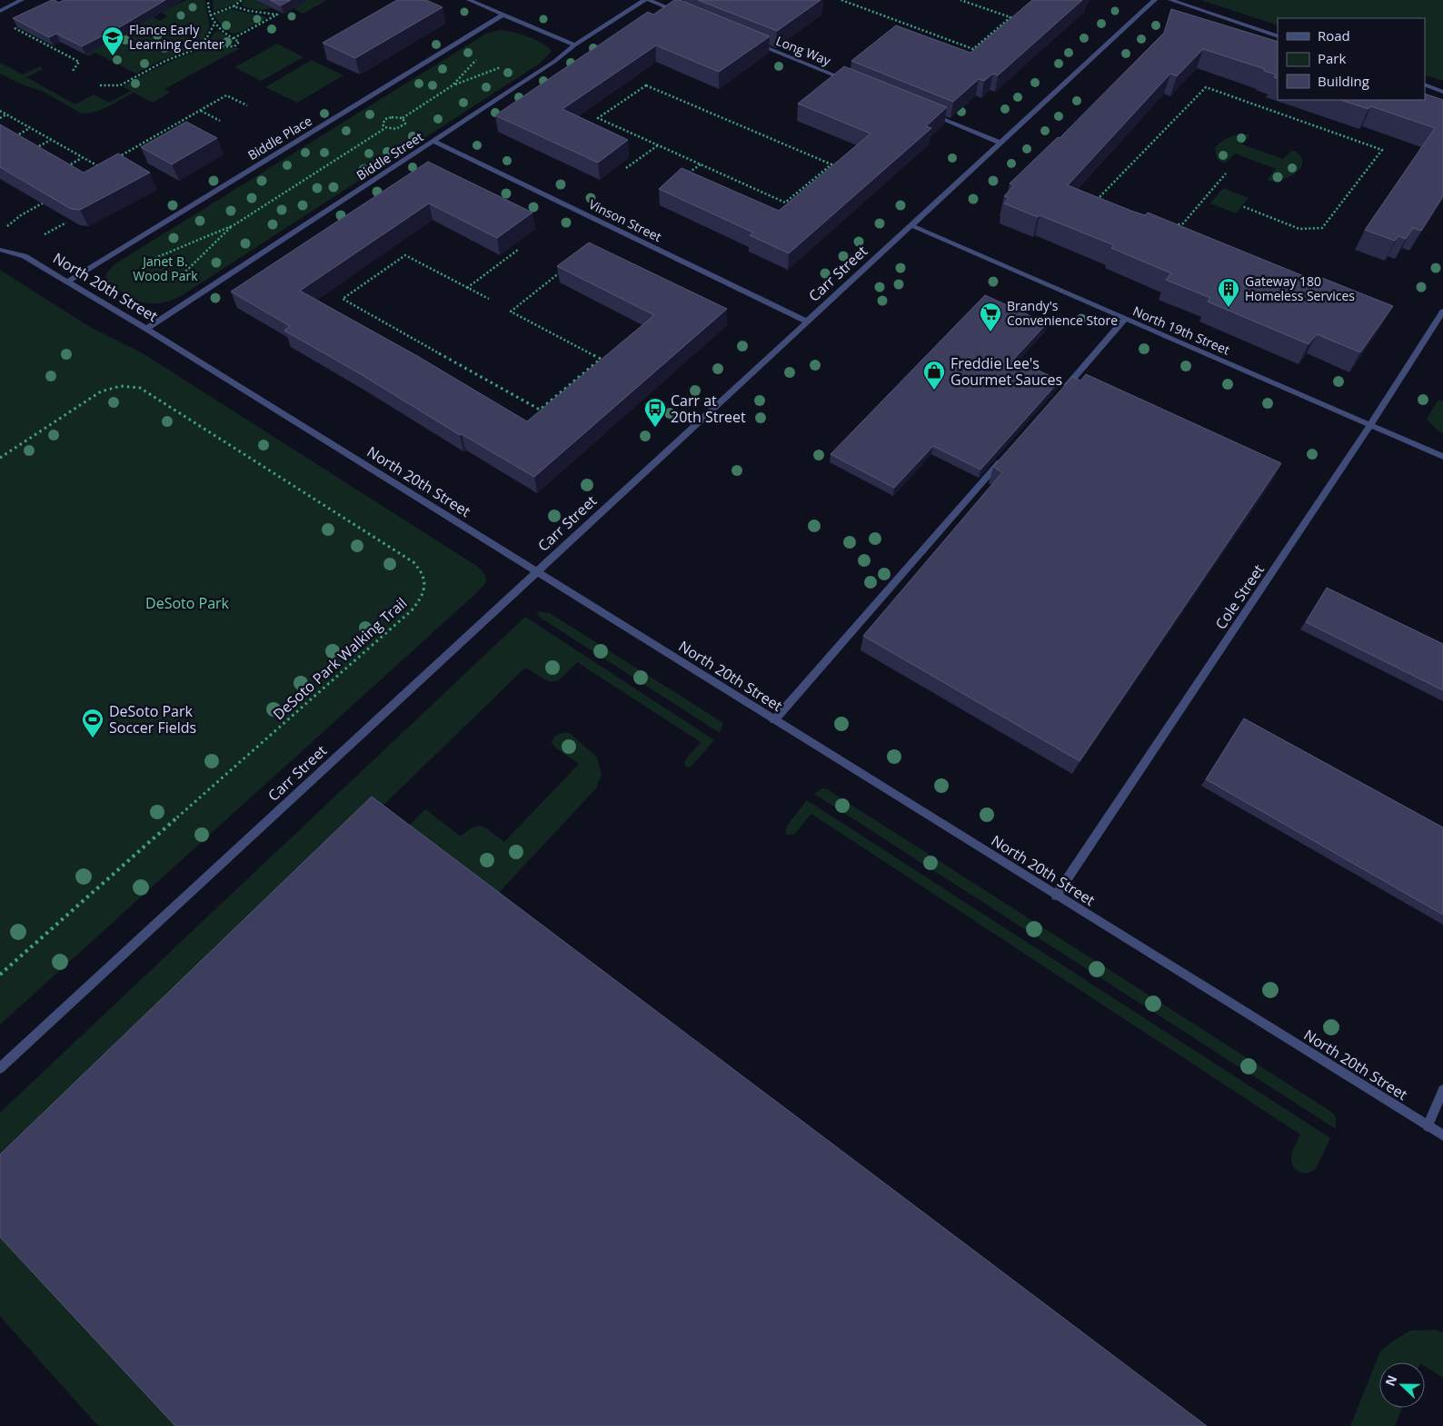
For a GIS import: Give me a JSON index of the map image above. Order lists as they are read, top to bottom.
{
  "streets": {
    "street": [
      "Long Way",
      "Biddle Place",
      "Biddle Street",
      "Vinson Street",
      "Carr Street",
      "North 20th Street",
      "North 19th Street",
      "Cole Street"
    ],
    "path": ["DeSoto Park Walking Trail"]
  },
  "crossings": [
    ["Biddle Place", "North 20th Street"],
    ["Biddle Street", "Vinson Street"],
    ["Biddle Street", "North 20th Street"],
    ["Vinson Street", "Carr Street"],
    ["Carr Street", "North 20th Street"],
    ["Carr Street", "North 19th Street"],
    ["North 20th Street", "Cole Street"],
    ["North 19th Street", "Cole Street"]
  ],
  "parks": ["Janet B. Wood Park", "DeSoto Park"],
  "places": {
    "school or university": ["Flance Early Learning Center"],
    "building": ["Gateway 180 Homeless Services"],
    "supermarket": ["Brandy's Convenience Store"],
    "shop": ["Freddie Lee's Gourmet Sauces"],
    "bus stop": ["Carr at 20th Street"],
    "sports": ["DeSoto Park Soccer Fields"]
  },
  "legend": ["Road", "Park", "Building"],
  "north": "left"
}
